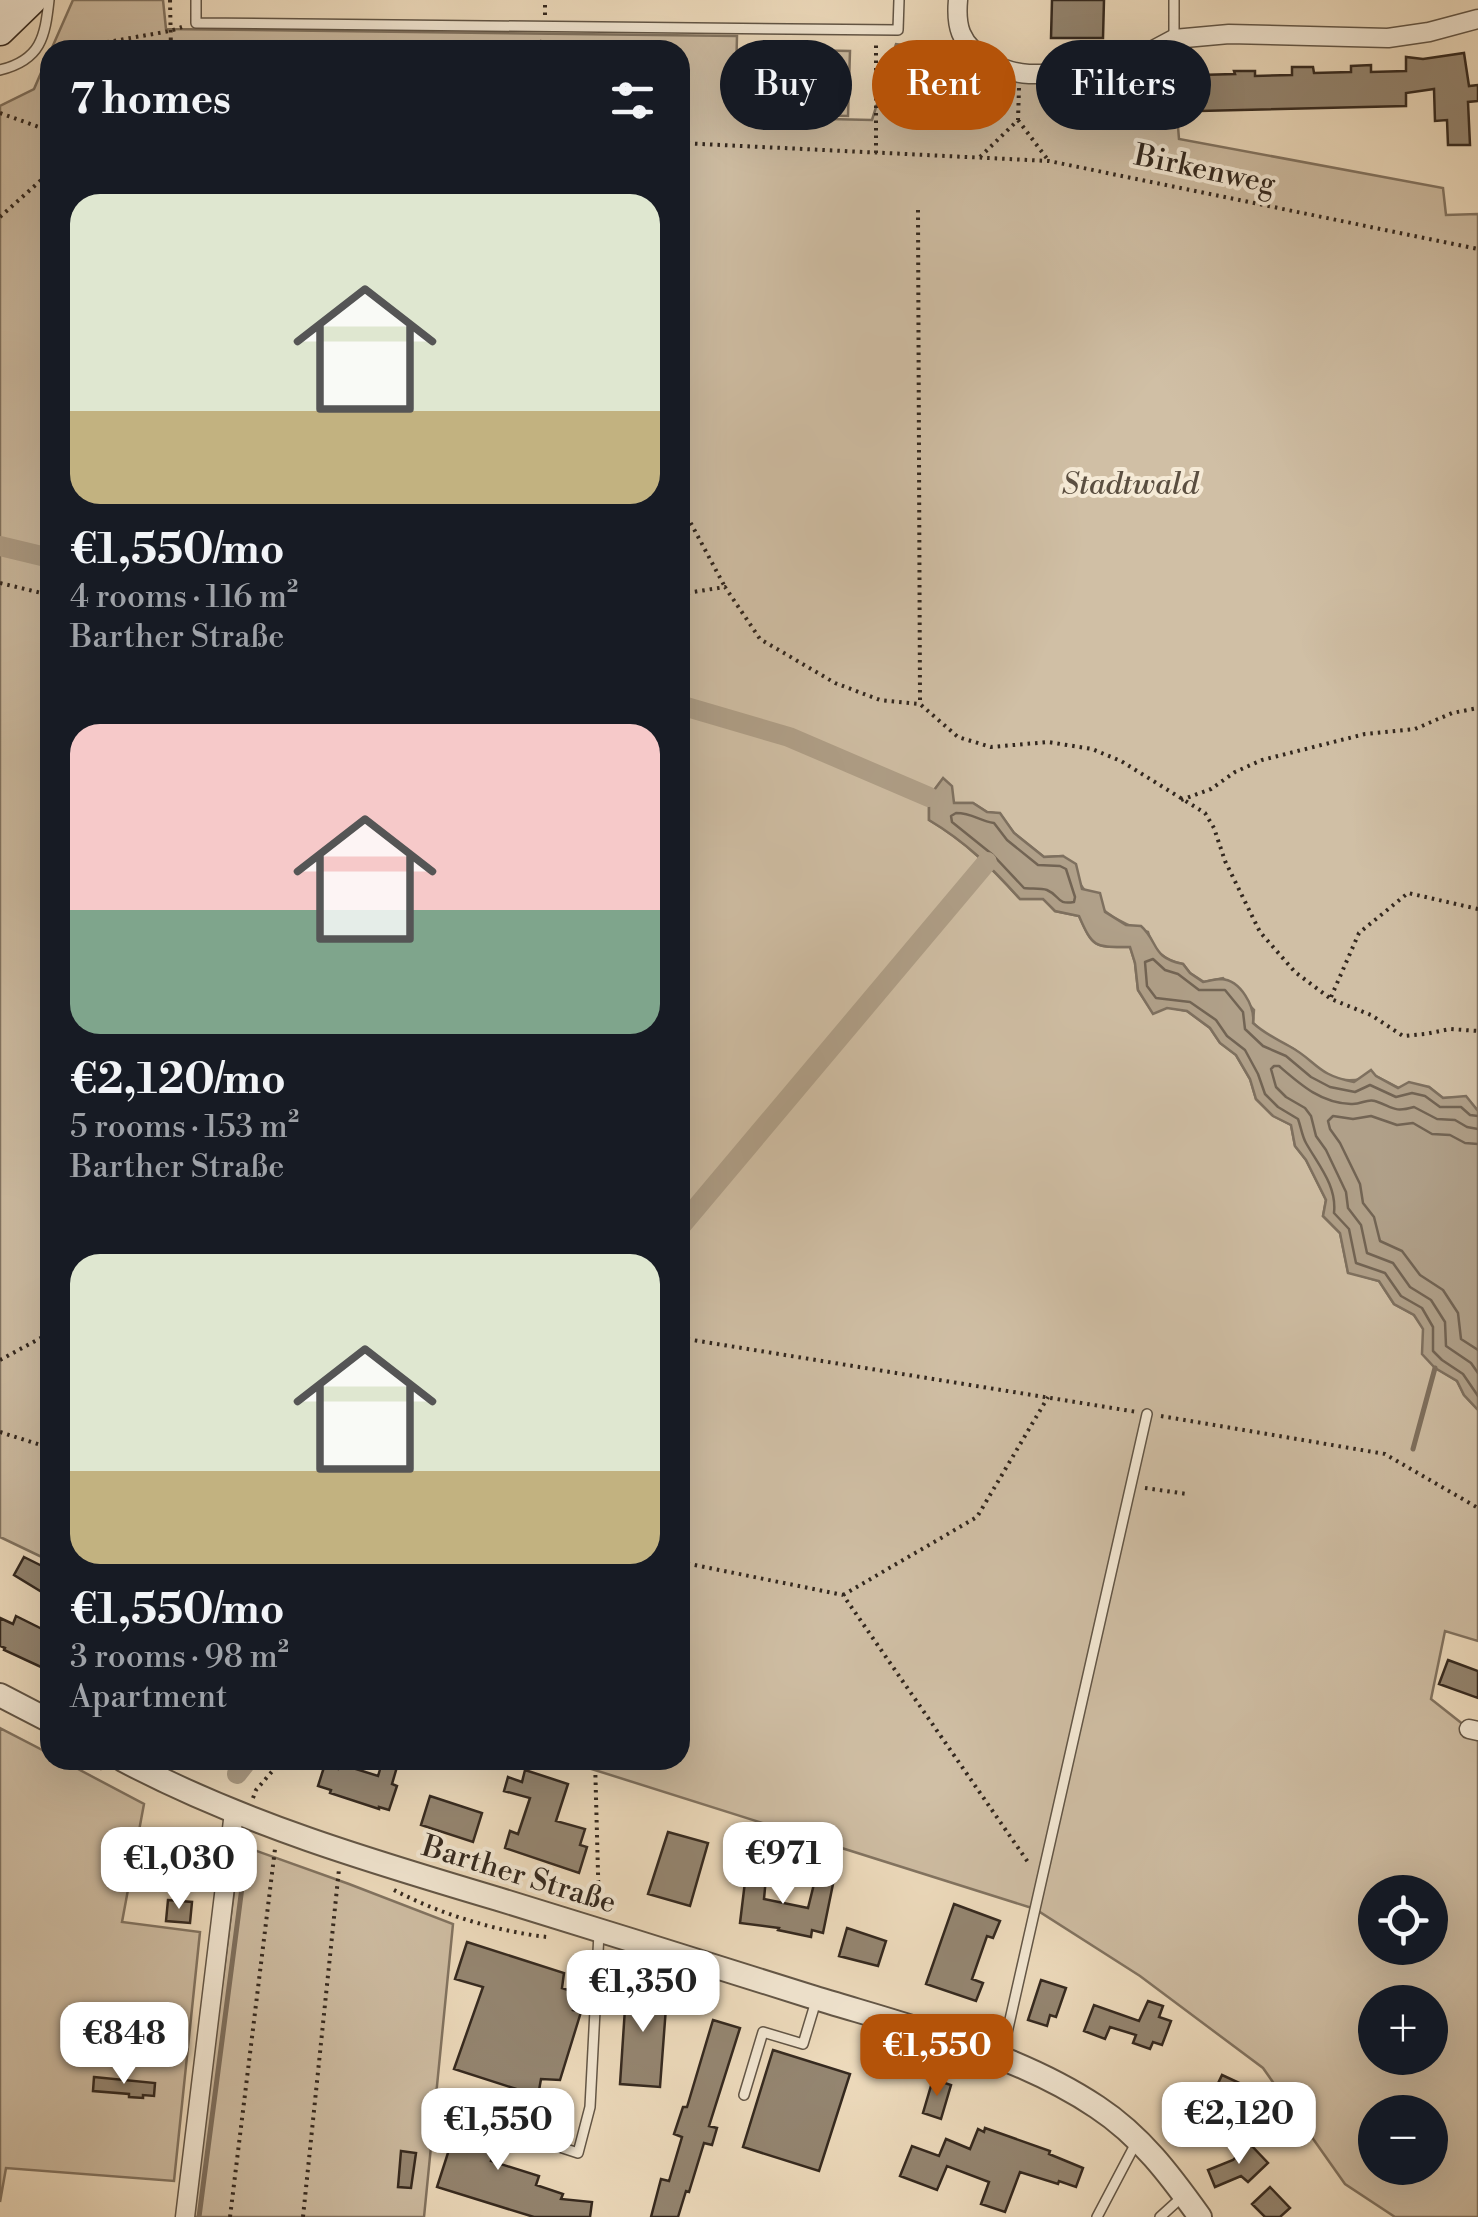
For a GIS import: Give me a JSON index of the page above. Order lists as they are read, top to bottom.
{
  "streets": {
    "street": ["Barther Straße"],
    "path": ["Birkenweg"]
  },
  "parks": ["Stadtwald"],
  "page": {
    "chip": ["Buy", "Rent", "Filters"],
    "heading": "7 homes",
    "list": [
      {
        "name": "€1,550/mo",
        "note": "4 rooms · 116 m² · Barther Straße"
      },
      {
        "name": "€2,120/mo",
        "note": "5 rooms · 153 m² · Barther Straße"
      },
      {
        "name": "€1,550/mo",
        "note": "3 rooms · 98 m² · Apartment"
      }
    ],
    "price": [
      "€971",
      "€1,030",
      "€1,350",
      "€848",
      "€1,550",
      "€2,120",
      "€1,550"
    ],
    "map_buttons": ["+", "−"]
  }
}
